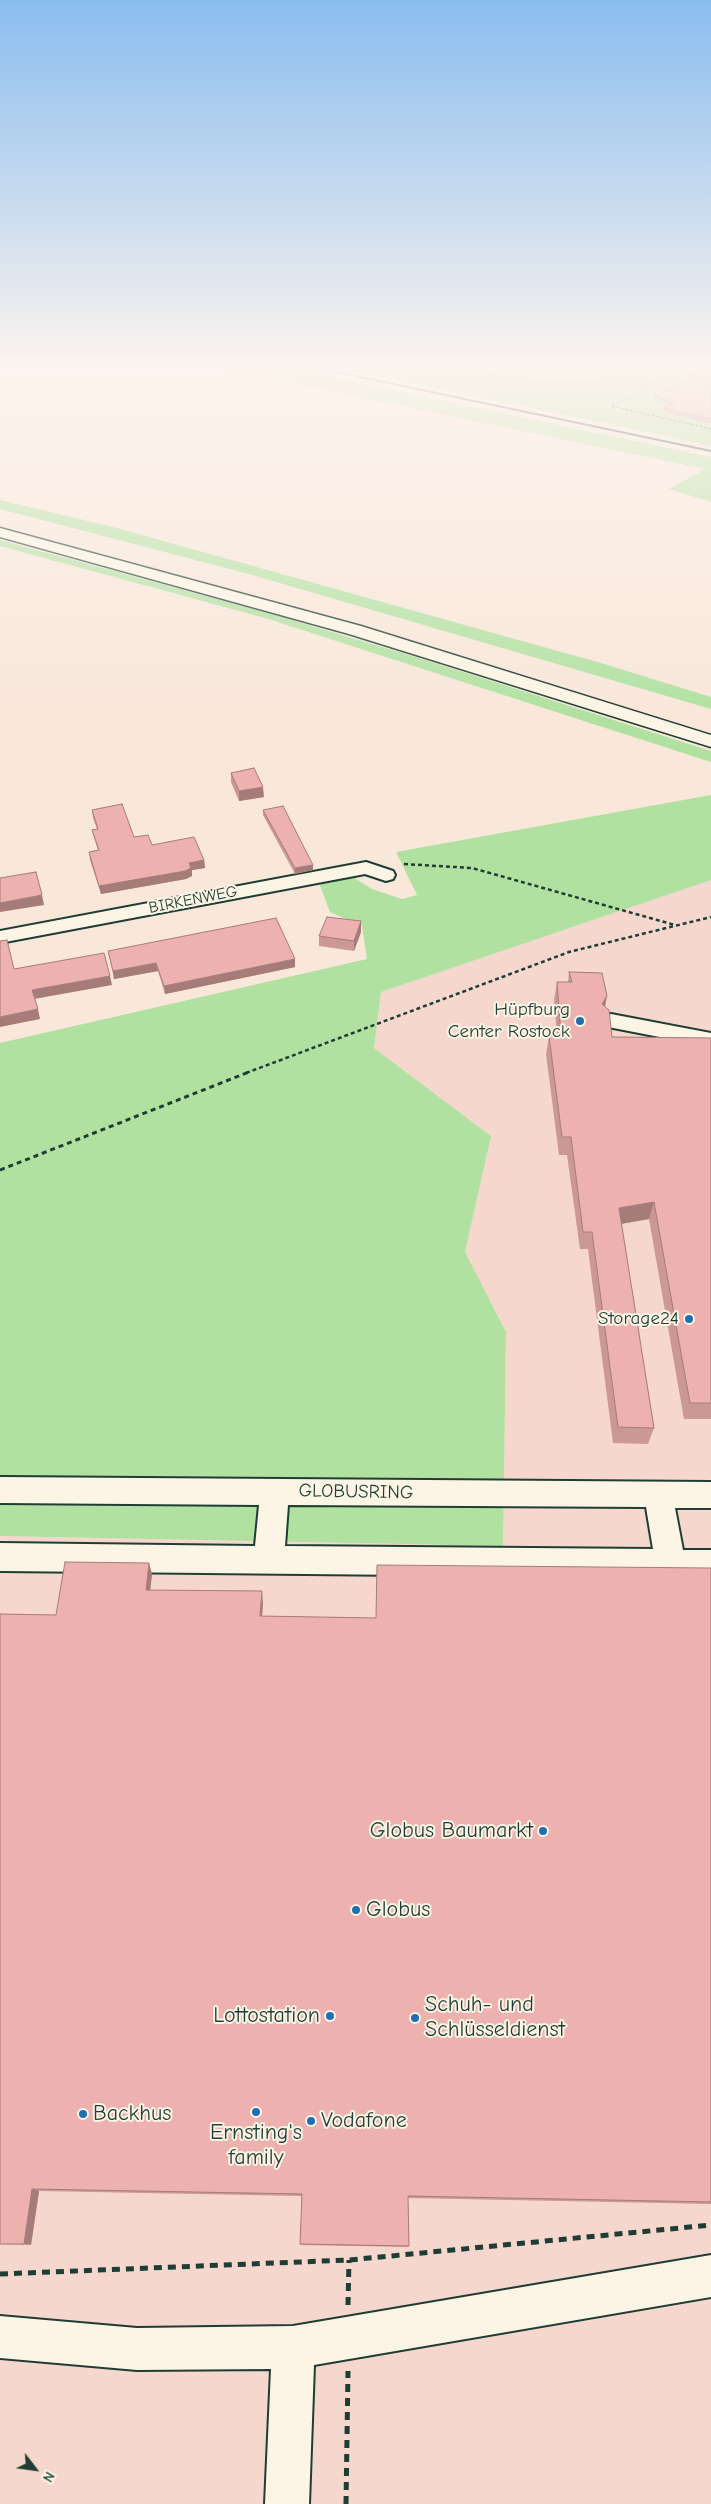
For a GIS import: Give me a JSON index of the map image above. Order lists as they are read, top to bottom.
{
  "streets": {
    "street": ["BIRKENWEG", "GLOBUSRING"]
  },
  "places": [
    "Hüpfburg Center Rostock",
    "Storage24",
    "Globus Baumarkt",
    "Globus",
    "Lottostation",
    "Schuh- und Schlüsseldienst",
    "Ernsting's family",
    "Backhus",
    "Vodafone"
  ],
  "north": "bottom right"
}
